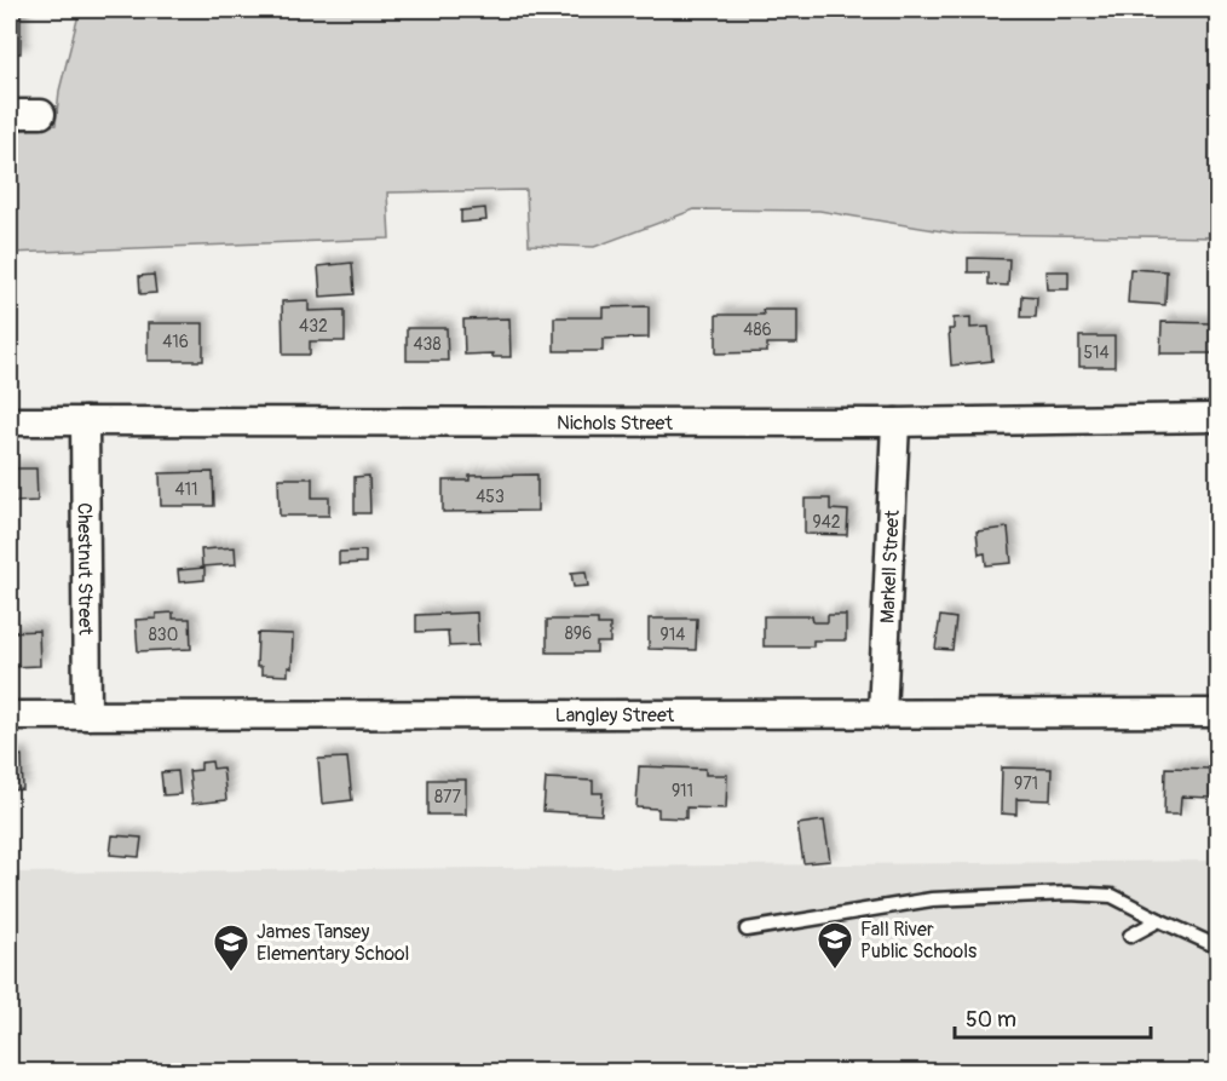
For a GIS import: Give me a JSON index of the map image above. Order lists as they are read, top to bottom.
{
  "streets": {
    "street": [
      "Nichols Street",
      "Chestnut Street",
      "Markell Street",
      "Langley Street"
    ]
  },
  "crossings": [
    ["Nichols Street", "Chestnut Street"],
    ["Nichols Street", "Markell Street"],
    ["Chestnut Street", "Langley Street"],
    ["Markell Street", "Langley Street"]
  ],
  "places": {
    "school or university": ["Fall River Public Schools", "James Tansey Elementary School"]
  },
  "house_numbers": [
    "432",
    "486",
    "416",
    "438",
    "514",
    "411",
    "453",
    "942",
    "896",
    "830",
    "914",
    "971",
    "911",
    "877"
  ],
  "scale_bar": "50 m"
}
